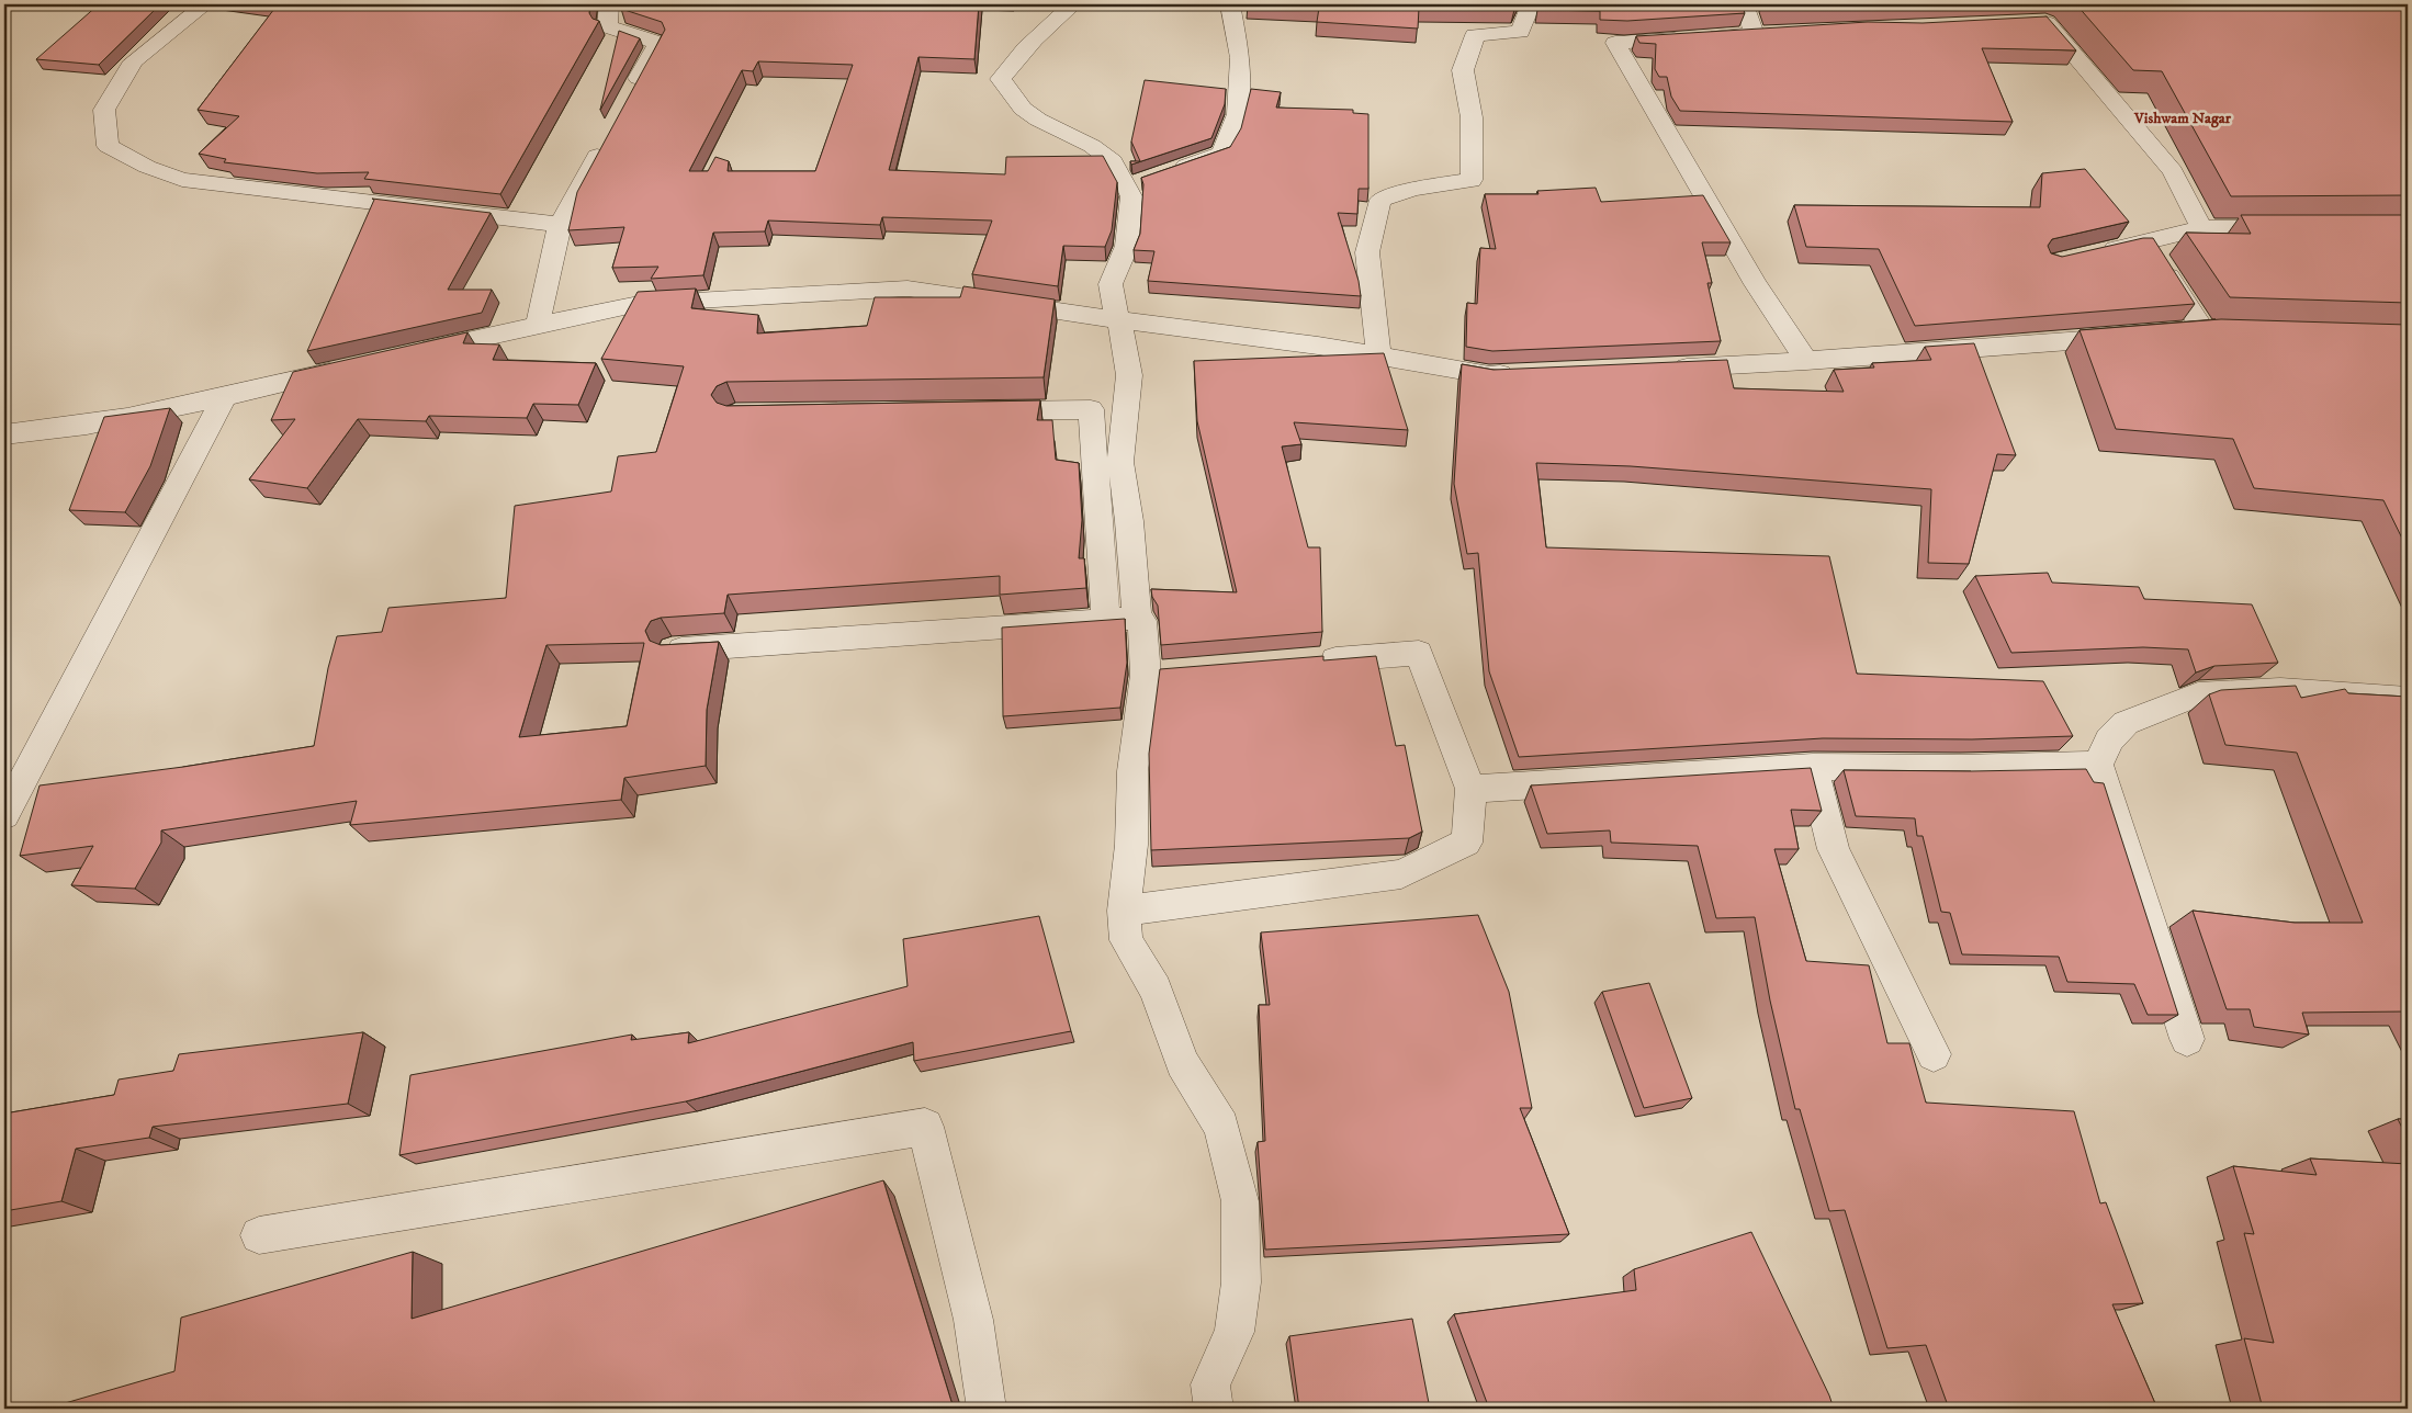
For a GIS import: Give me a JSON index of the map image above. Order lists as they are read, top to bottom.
{
  "districts": ["Vishwam Nagar"]
}
